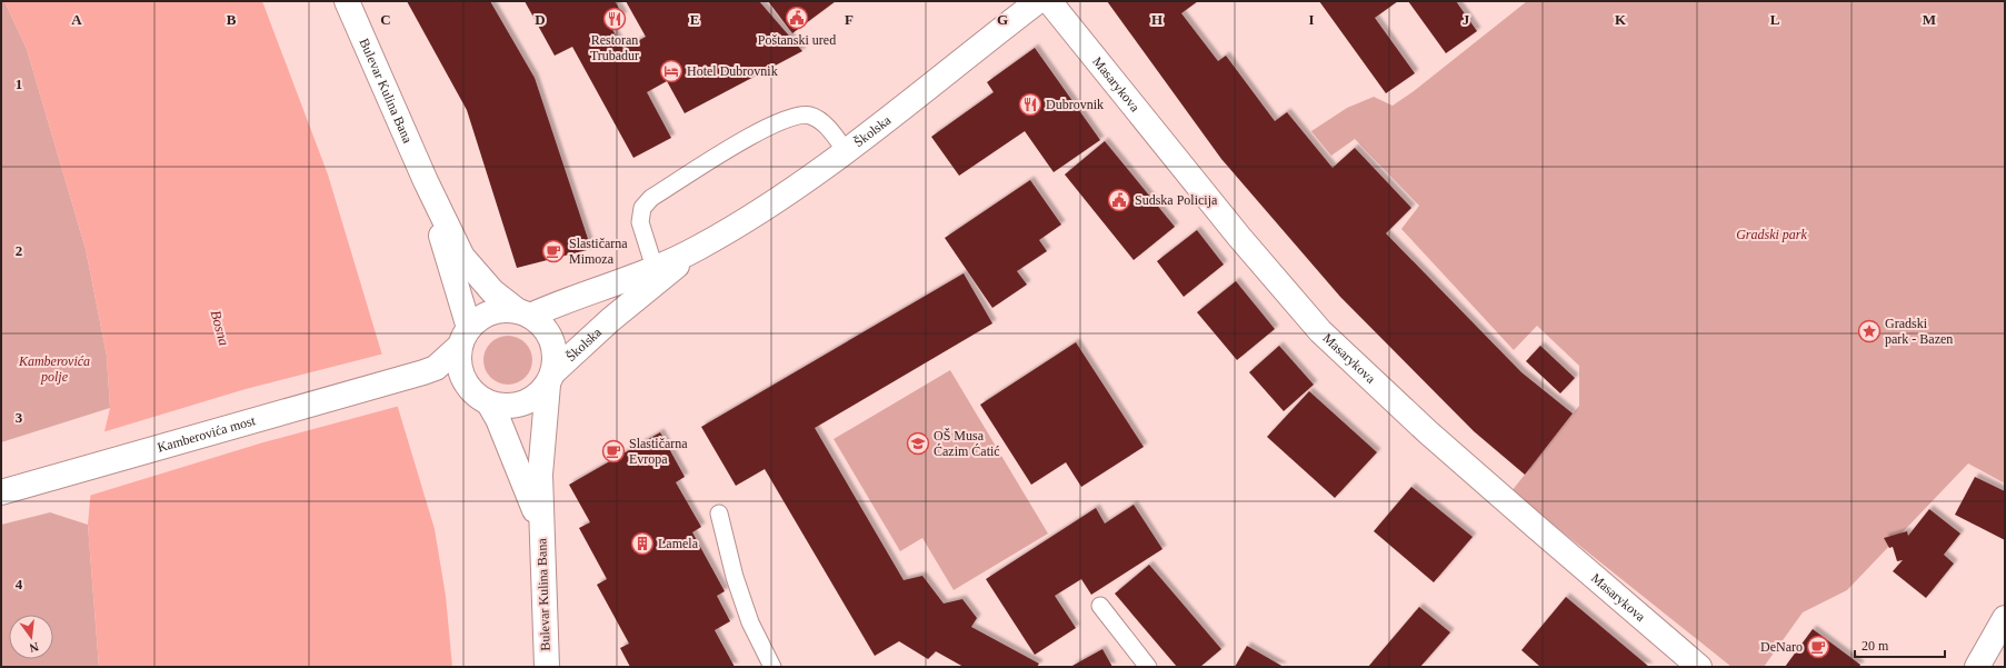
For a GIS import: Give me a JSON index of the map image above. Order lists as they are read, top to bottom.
{
  "streets": {
    "street": [
      "Masarykova",
      "Bulevar Kulina Bana",
      "Školska",
      "Kamberovića most"
    ]
  },
  "crossings": [
    ["Bulevar Kulina Bana", "Školska"]
  ],
  "water": ["Bosna"],
  "parks": ["Gradski park", "Kamberovića polje"],
  "places": {
    "public building": ["Poštanski ured", "Sudska Policija"],
    "restaurant": ["Restoran Trubadur", "Dubrovnik"],
    "hotel": ["Hotel Dubrovnik"],
    "cafe": ["Slastičarna Mimoza", "Slastičarna Evropa", "DeNaro"],
    "place": ["Gradski park - Bazen"],
    "school or university": ["OŠ Musa Ćazim Ćatić"],
    "building": ["Lamela"]
  },
  "scale_bar": "20 m",
  "north": "bottom",
  "grid": {
    "columns": [
      "A",
      "B",
      "C",
      "D",
      "E",
      "F",
      "G",
      "H",
      "I",
      "J",
      "K",
      "L",
      "M"
    ],
    "rows": [
      "1",
      "2",
      "3",
      "4"
    ]
  }
}
